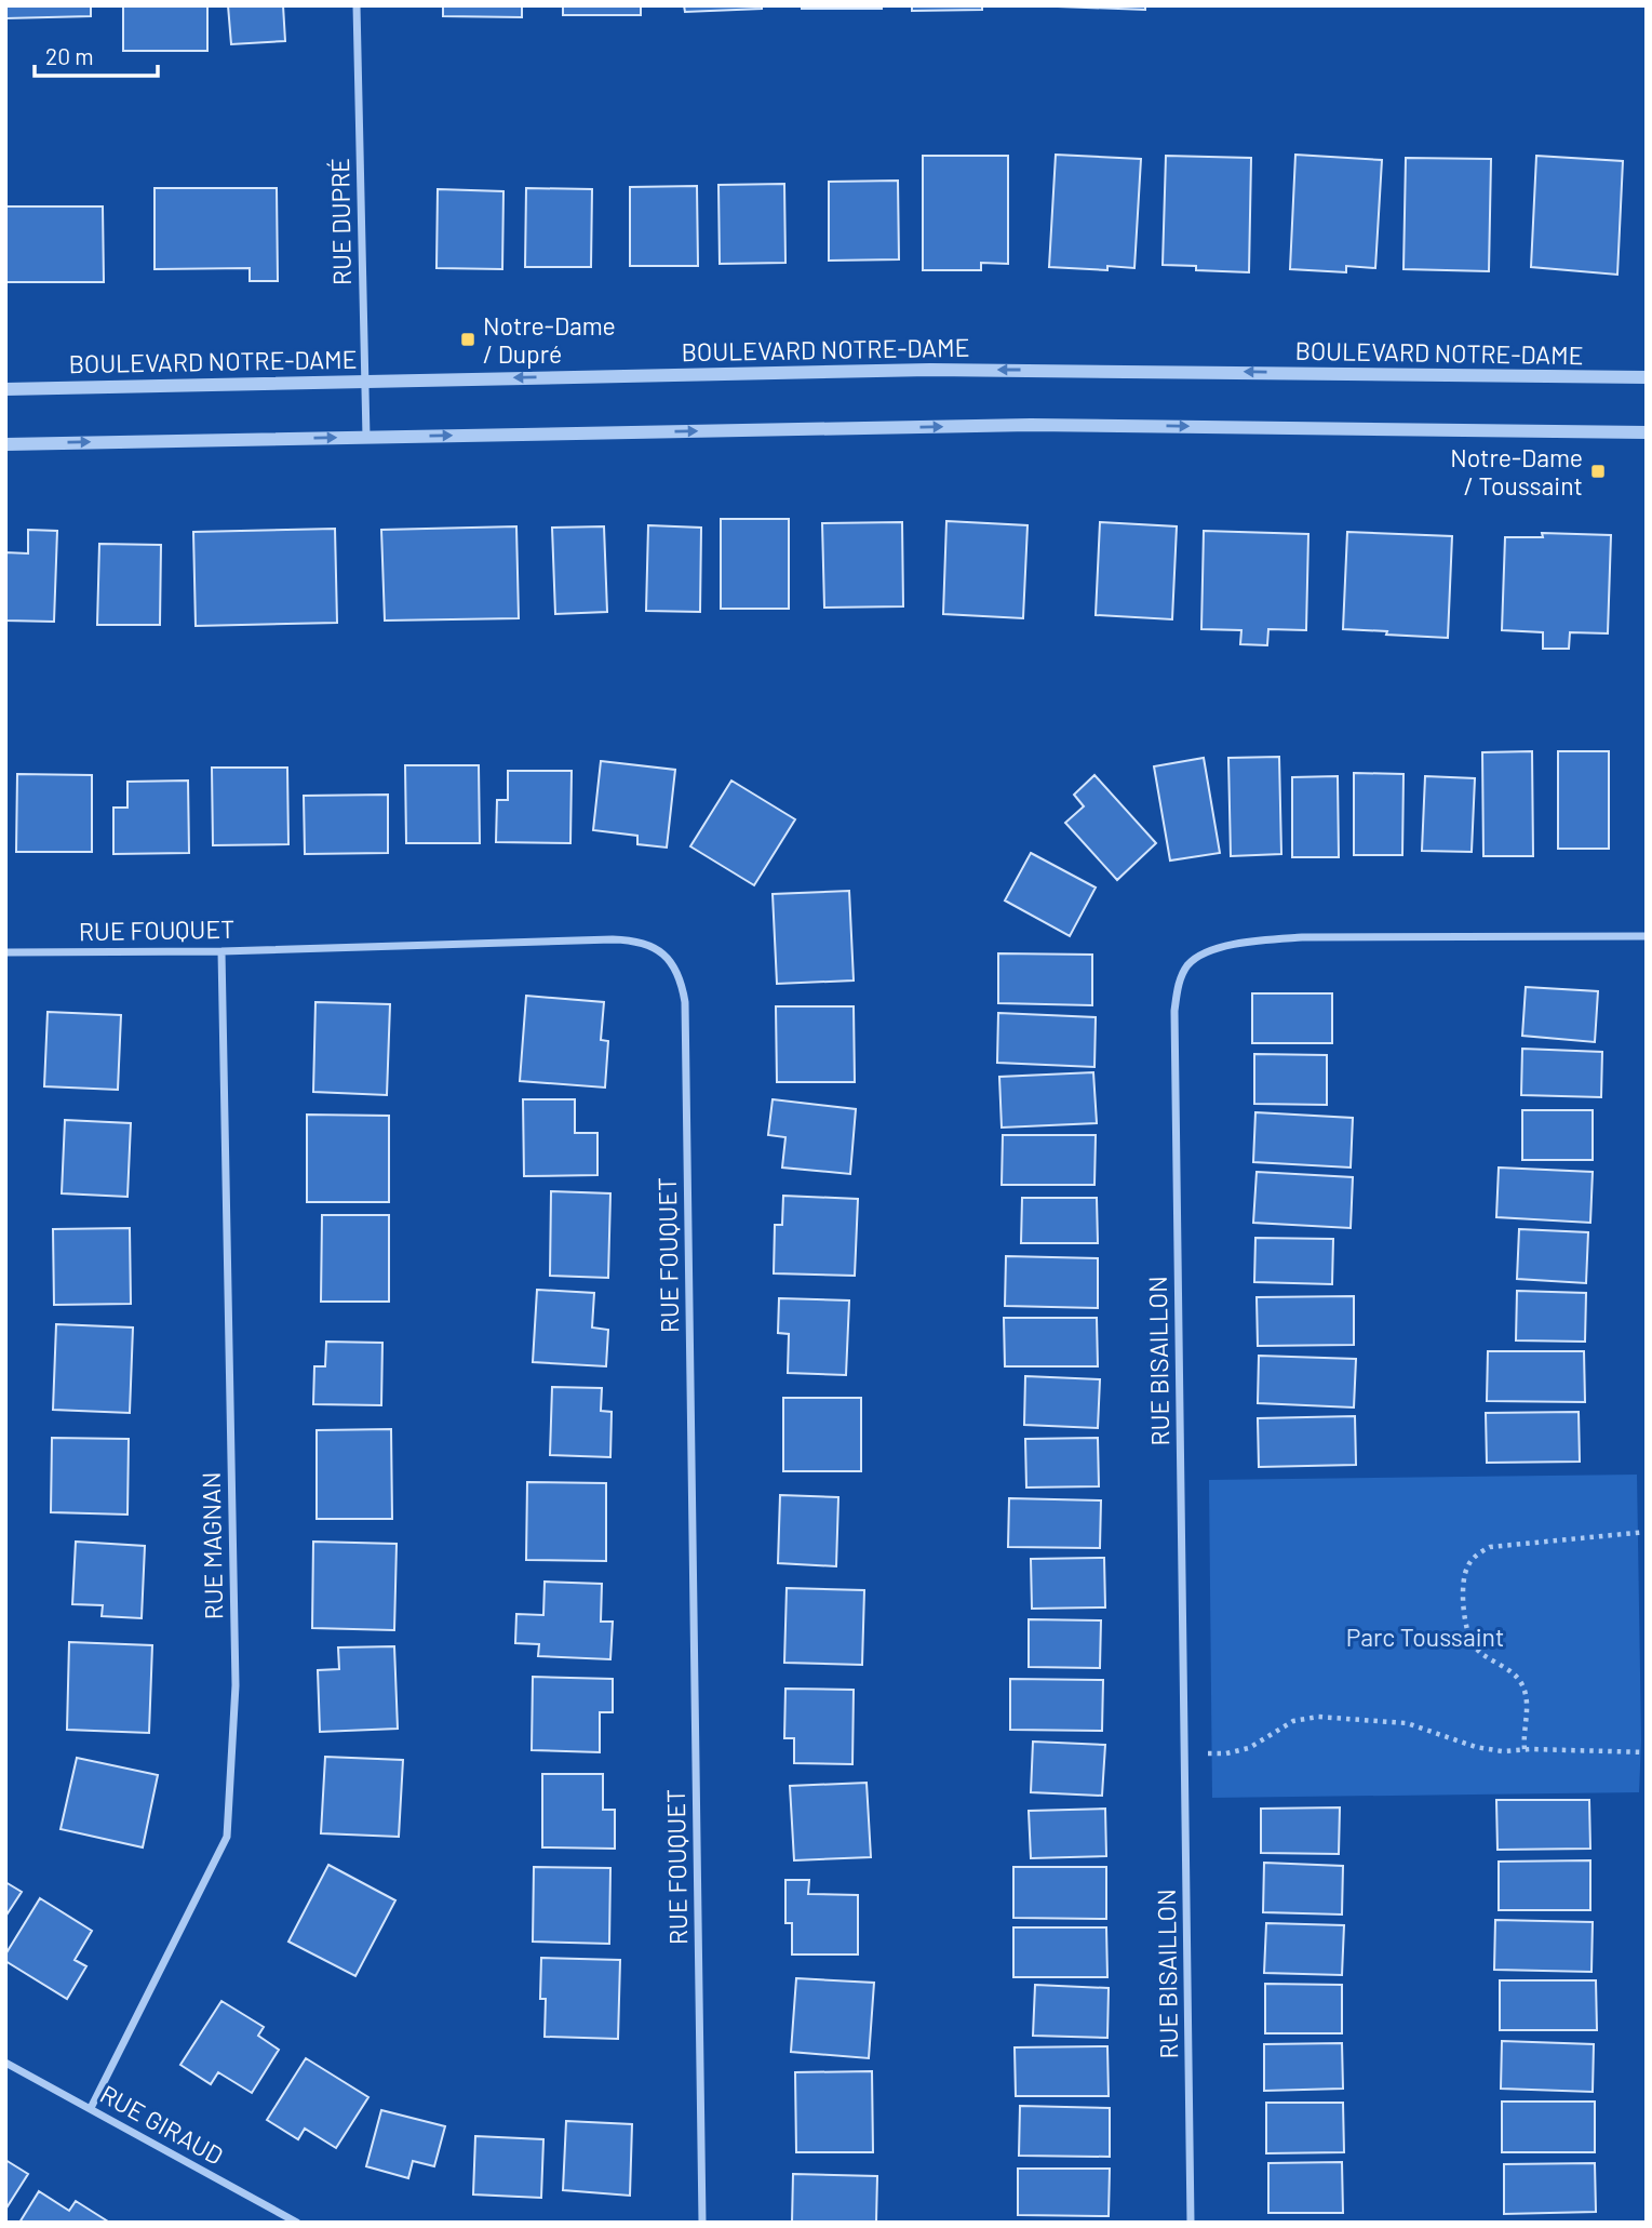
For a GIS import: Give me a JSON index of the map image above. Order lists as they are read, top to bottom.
{
  "streets": {
    "street": [
      "RUE DUPRÉ",
      "BOULEVARD NOTRE-DAME",
      "RUE FOUQUET",
      "RUE BISAILLON",
      "RUE MAGNAN",
      "RUE GIRAUD"
    ]
  },
  "crossings": [
    ["RUE DUPRÉ", "BOULEVARD NOTRE-DAME"],
    ["RUE FOUQUET", "RUE MAGNAN"],
    ["RUE MAGNAN", "RUE GIRAUD"]
  ],
  "parks": ["Parc Toussaint"],
  "places": {
    "transit": ["Notre-Dame / Dupré", "Notre-Dame / Toussaint"]
  },
  "scale_bar": "20 m"
}
